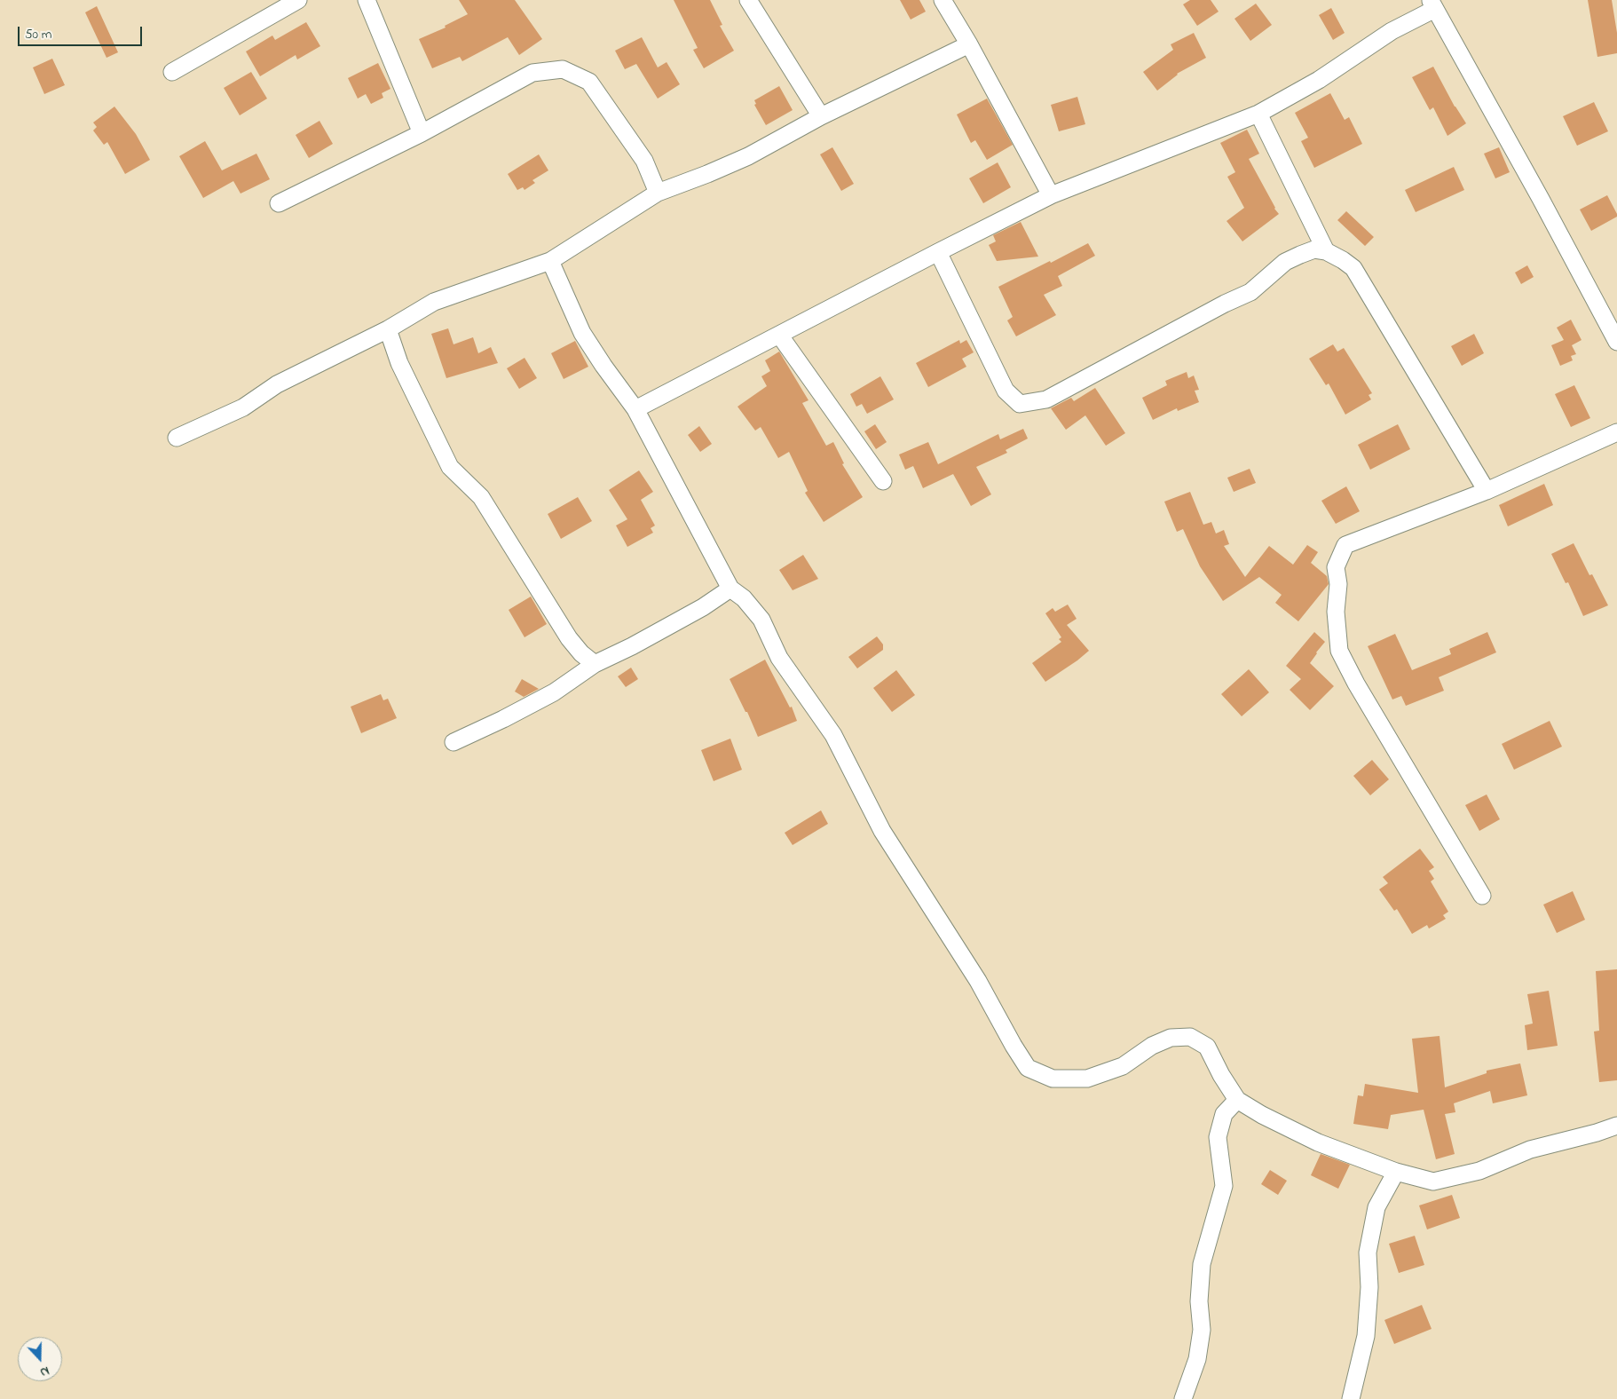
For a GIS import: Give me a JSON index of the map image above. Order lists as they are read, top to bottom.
{
  "scale_bar": "50 m",
  "north": "bottom"
}
